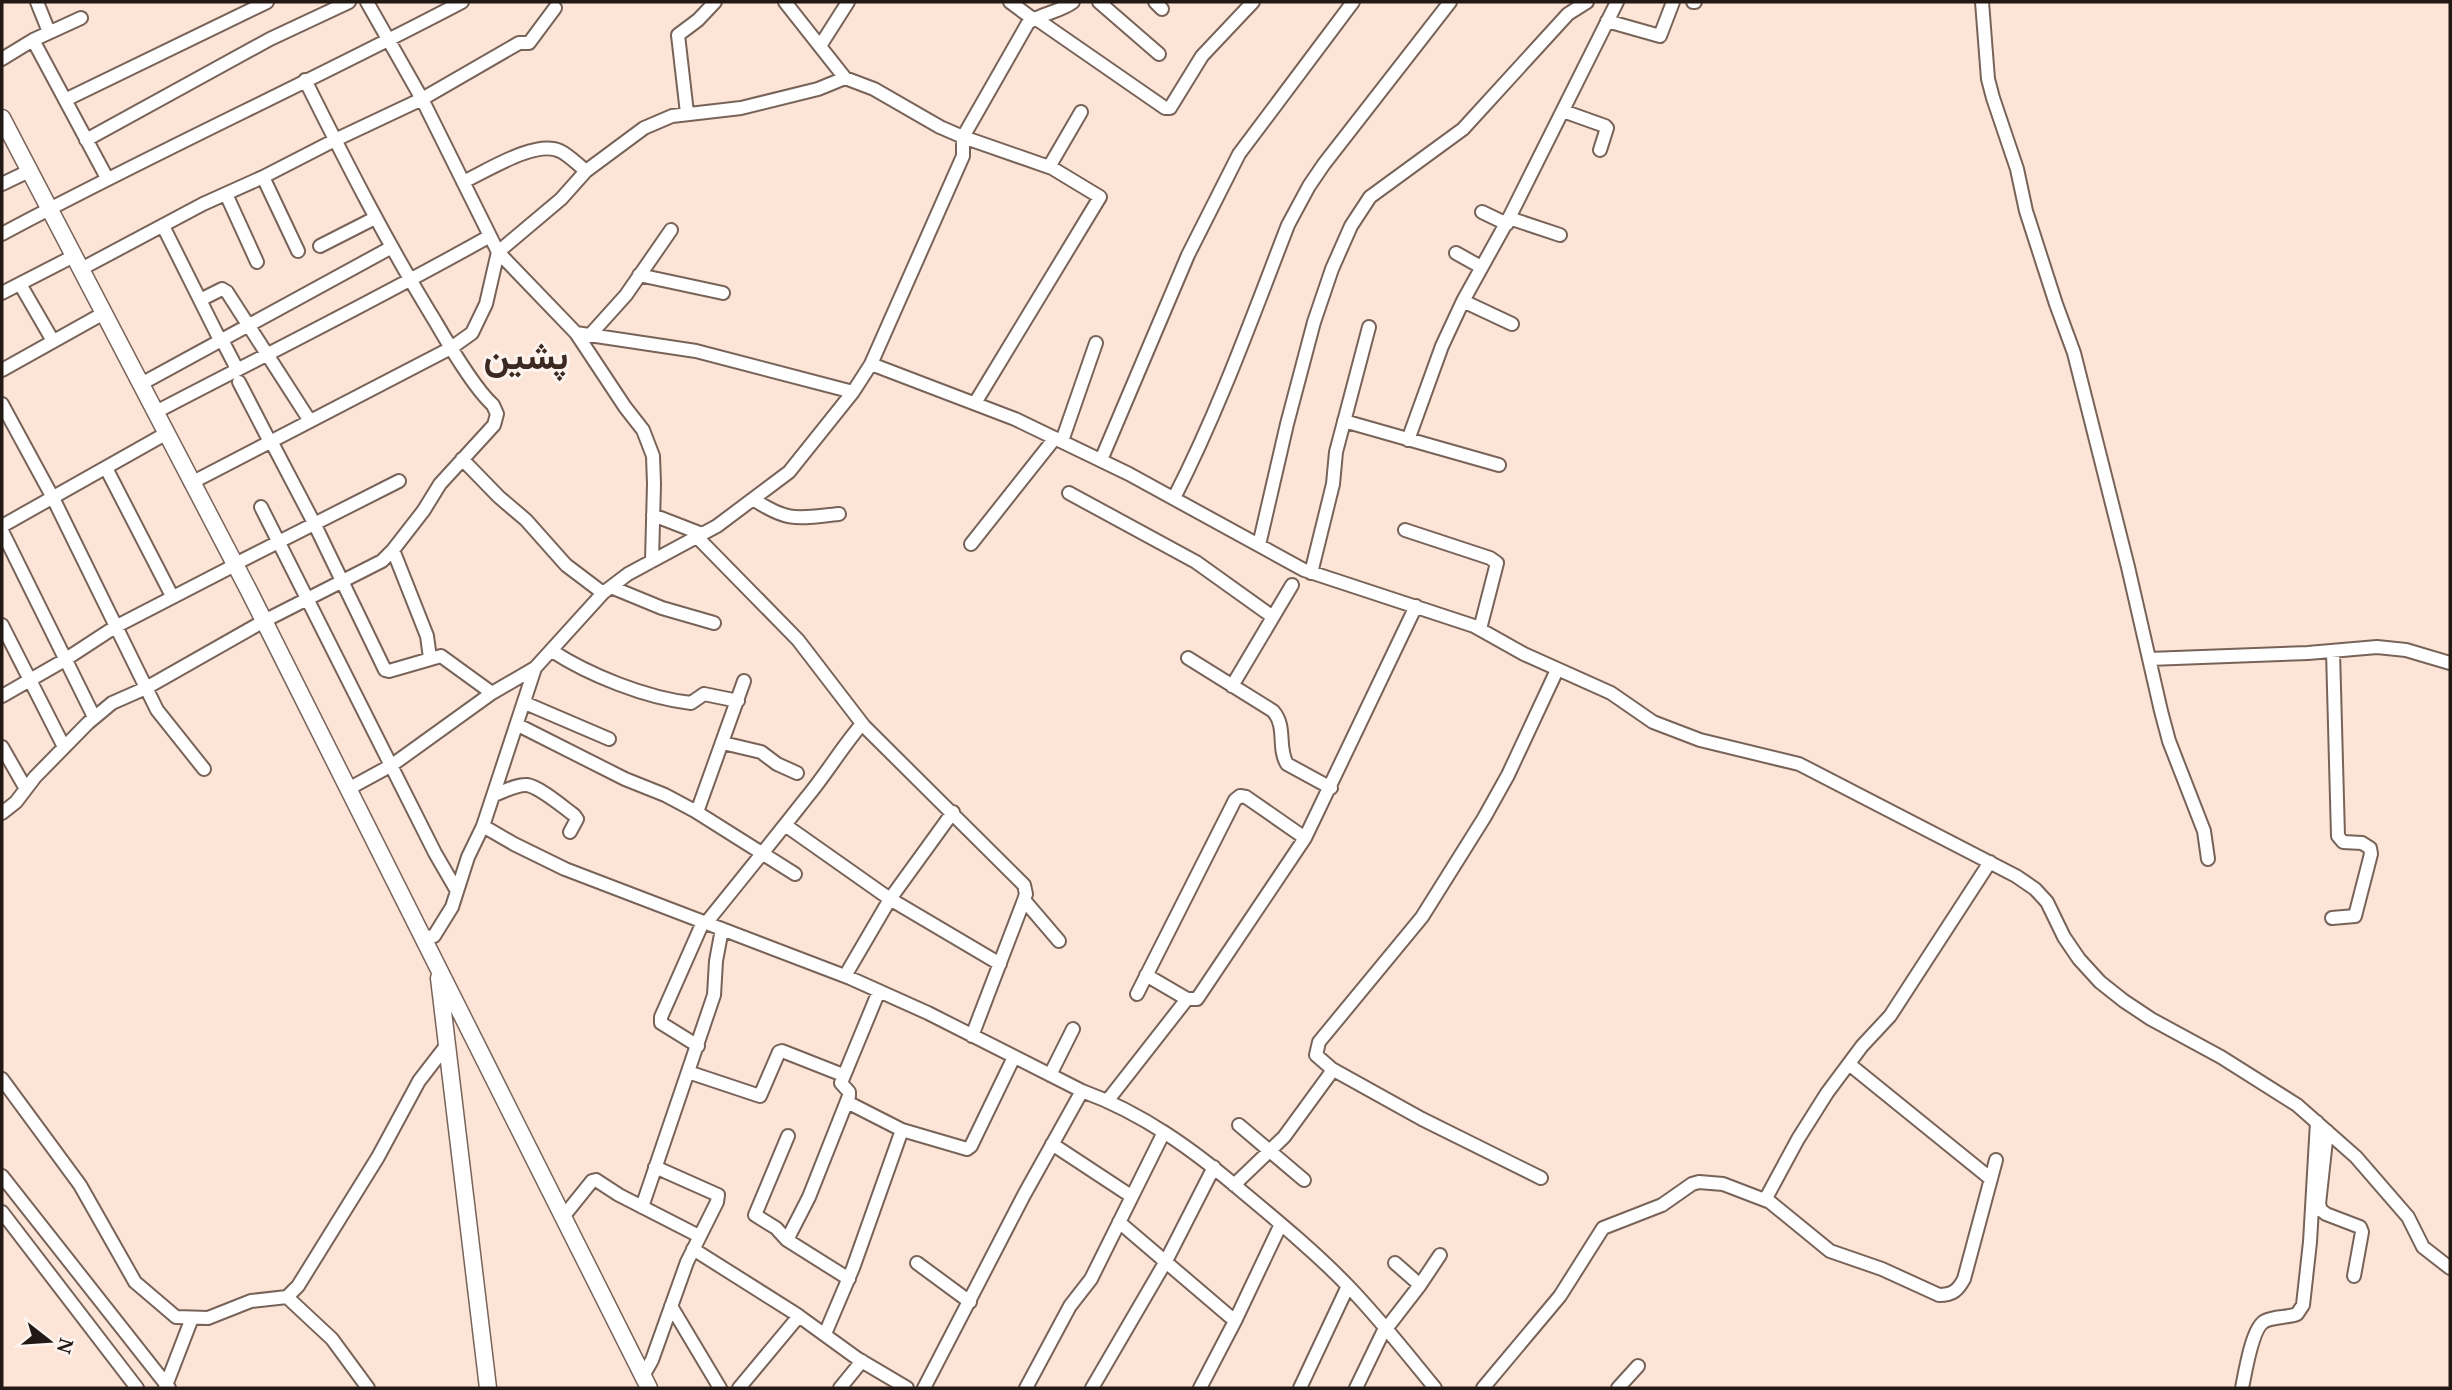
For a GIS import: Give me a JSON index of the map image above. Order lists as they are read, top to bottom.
{
  "districts": ["پشین"],
  "north": "right"
}
